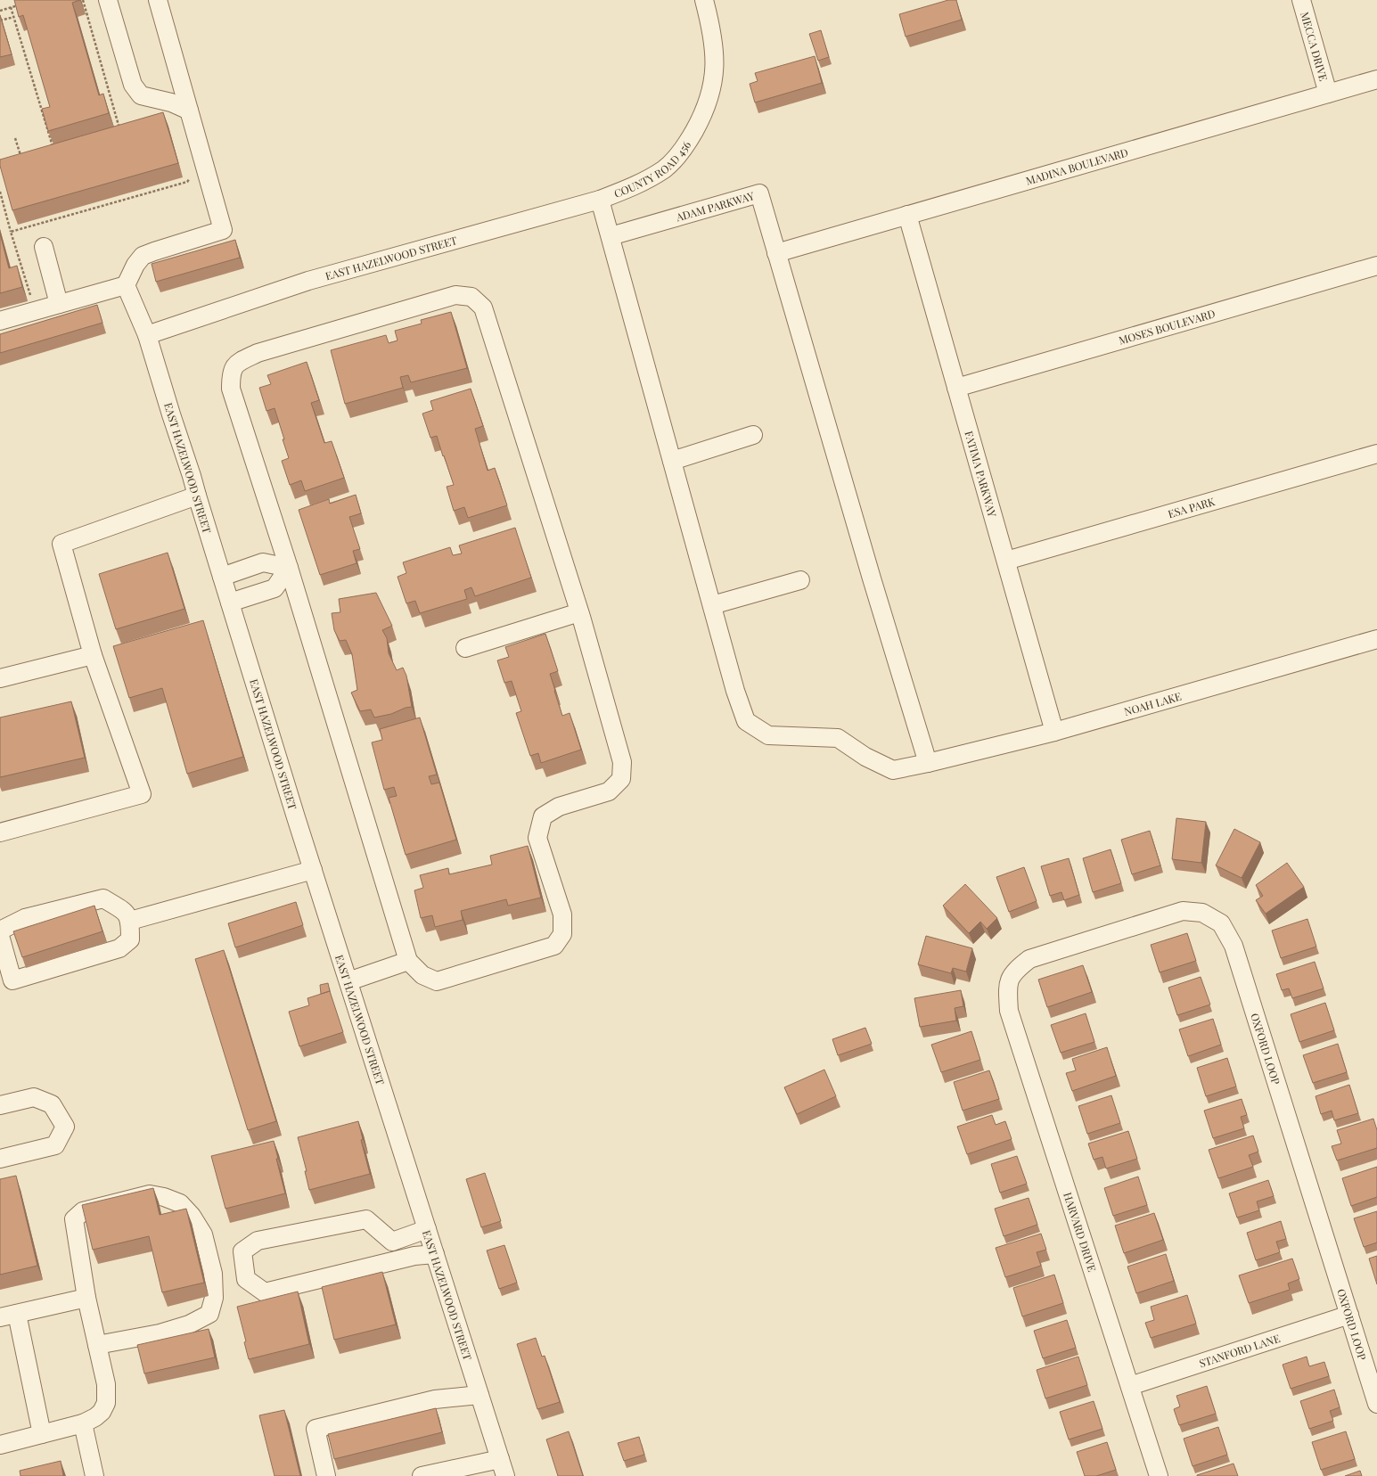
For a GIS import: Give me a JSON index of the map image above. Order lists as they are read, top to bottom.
{
  "streets": {
    "street": [
      "MECCA DRIVE",
      "MADINA BOULEVARD",
      "COUNTY ROAD 456",
      "ADAM PARKWAY",
      "EAST HAZELWOOD STREET",
      "MOSES BOULEVARD",
      "FATIMA PARKWAY",
      "ESA PARK",
      "NOAH LAKE",
      "OXFORD LOOP",
      "HARVARD DRIVE",
      "STANFORD LANE"
    ]
  },
  "crossings": [
    ["MECCA DRIVE", "MADINA BOULEVARD"],
    ["MADINA BOULEVARD", "ADAM PARKWAY"],
    ["MADINA BOULEVARD", "FATIMA PARKWAY"],
    ["COUNTY ROAD 456", "EAST HAZELWOOD STREET"],
    ["COUNTY ROAD 456", "NOAH LAKE"],
    ["ADAM PARKWAY", "NOAH LAKE"],
    ["MOSES BOULEVARD", "FATIMA PARKWAY"],
    ["FATIMA PARKWAY", "ESA PARK"],
    ["FATIMA PARKWAY", "NOAH LAKE"],
    ["OXFORD LOOP", "HARVARD DRIVE"],
    ["OXFORD LOOP", "STANFORD LANE"],
    ["HARVARD DRIVE", "STANFORD LANE"]
  ]
}
